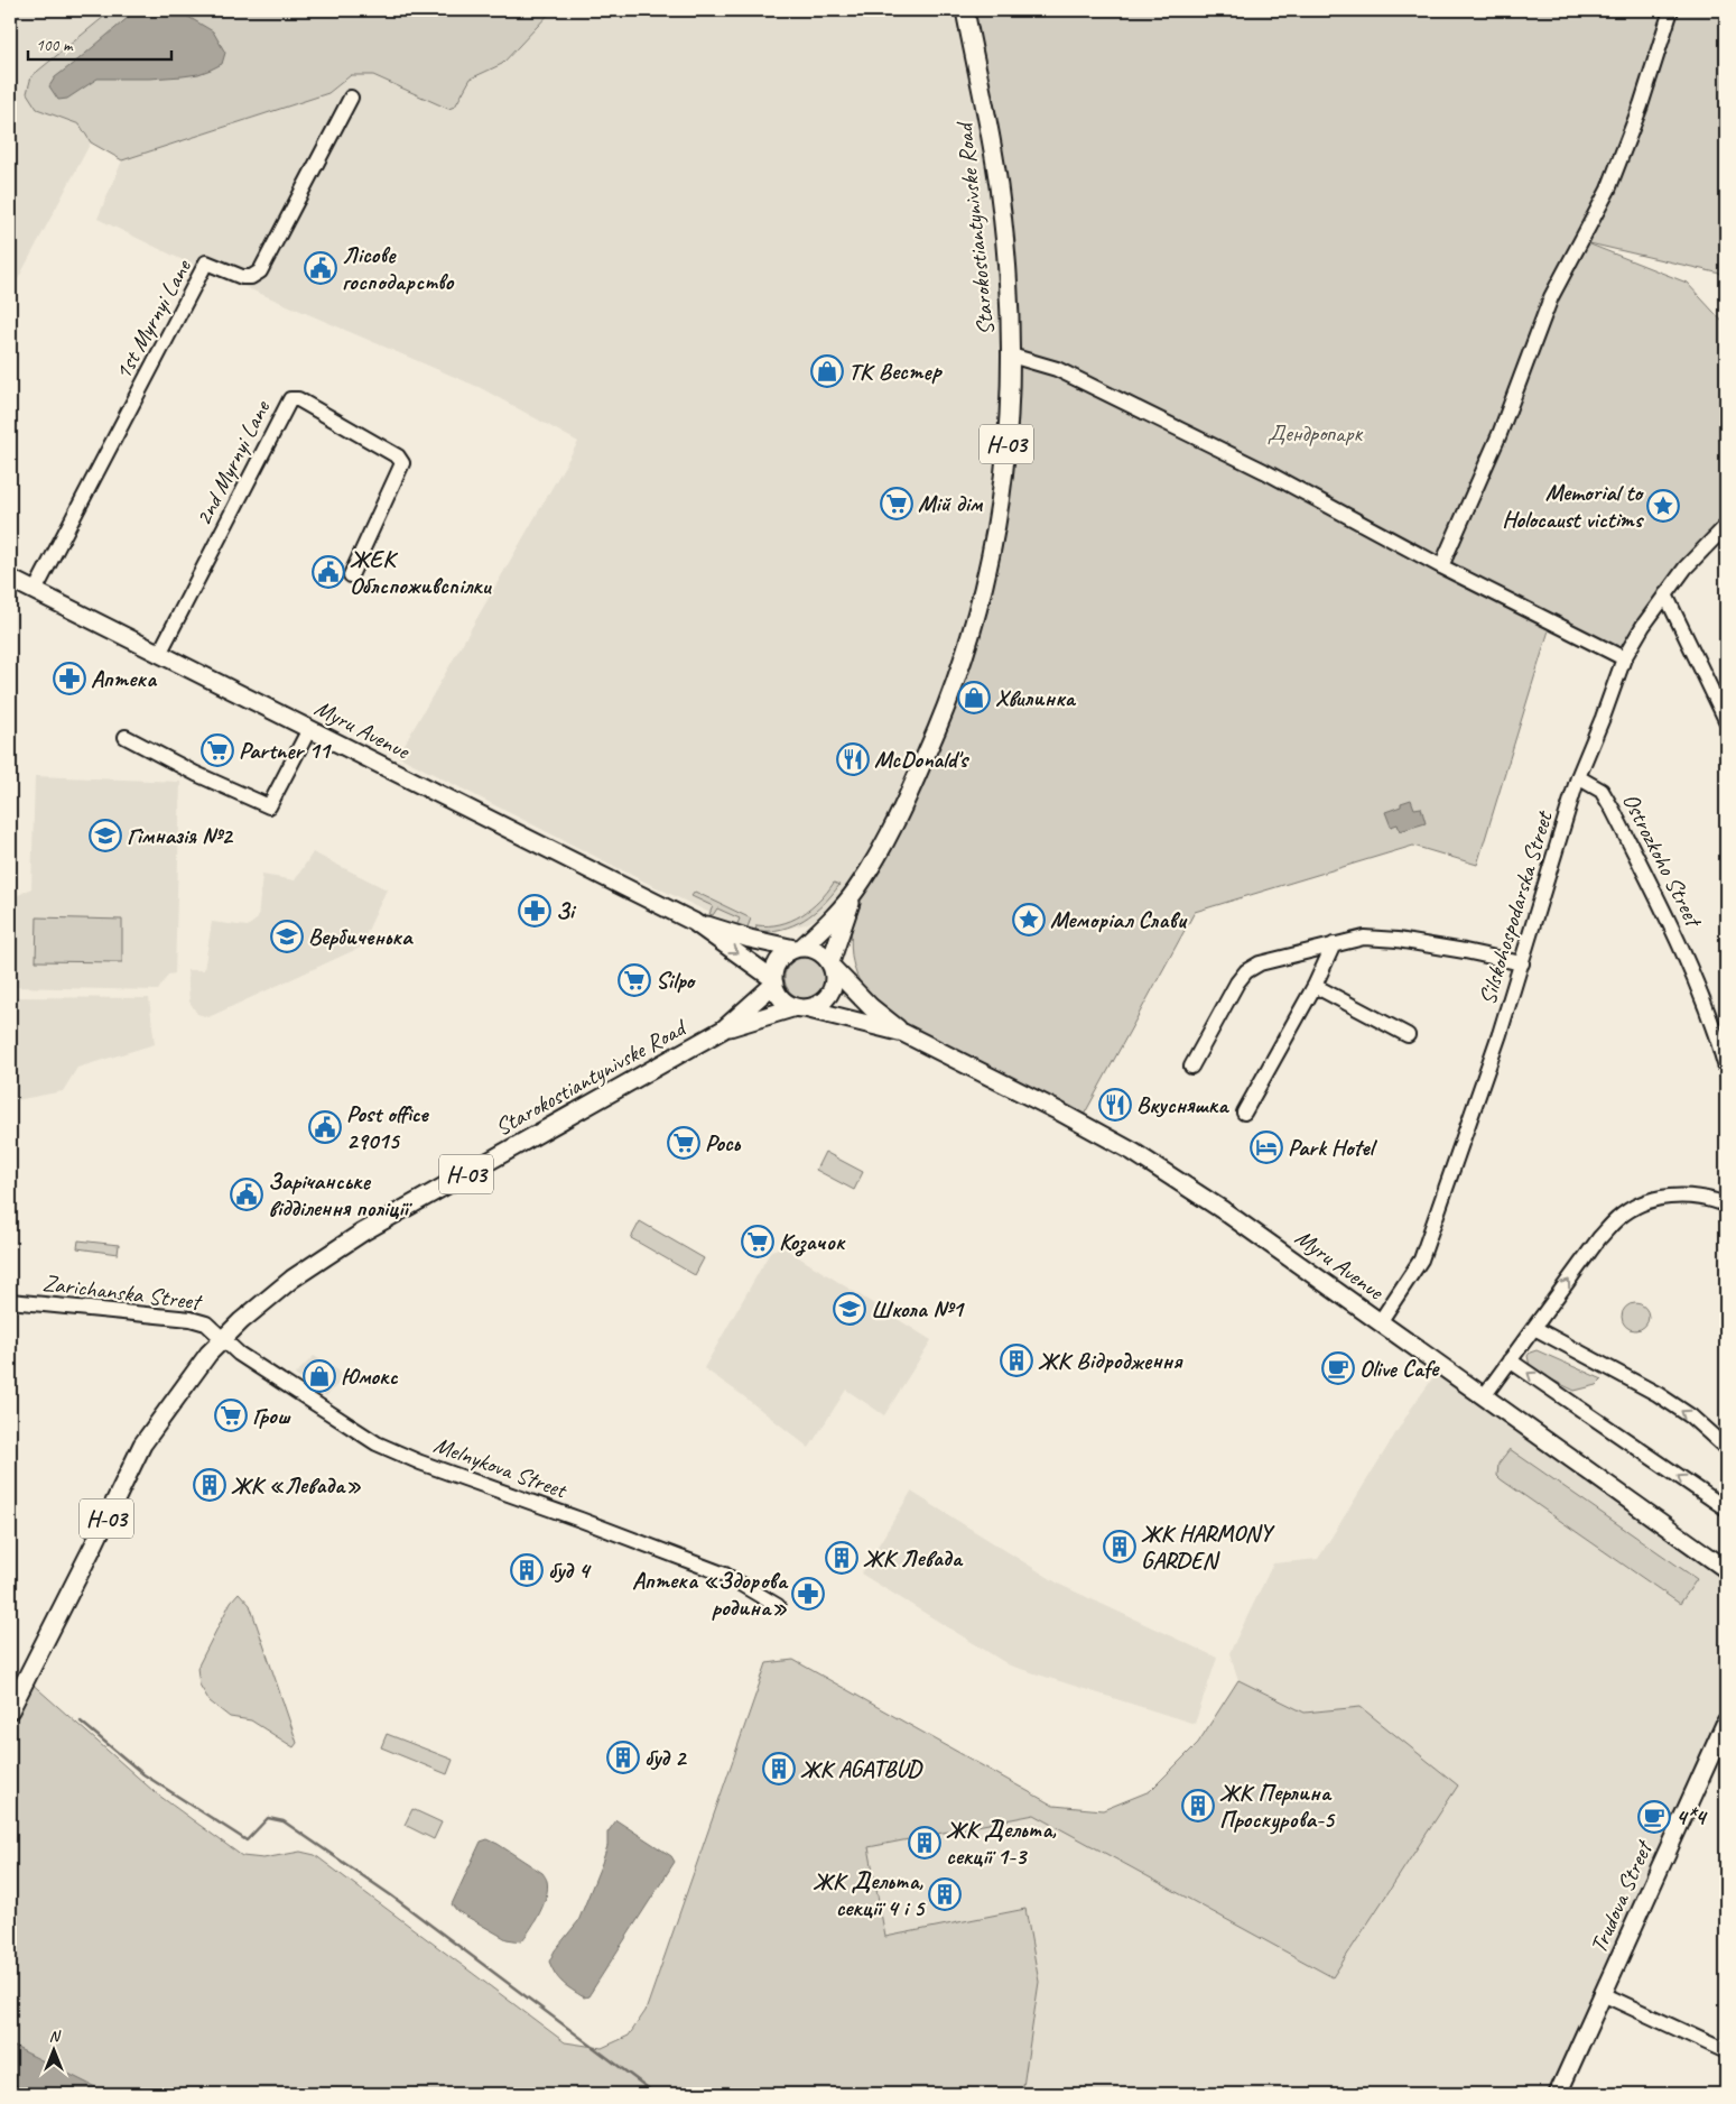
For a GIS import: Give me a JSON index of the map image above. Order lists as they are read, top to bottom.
{
  "streets": {
    "main road": [
      "Starokostiantynivske Road",
      "Н-03",
      "Myru Avenue",
      "Trudova Street"
    ],
    "street": [
      "1st Myrnyi Lane",
      "2nd Myrnyi Lane",
      "Ostrozkoho Street",
      "Silskohospodarska Street",
      "Zarichanska Street",
      "Melnykova Street"
    ]
  },
  "crossings": [
    ["Starokostiantynivske Road", "Н-03"],
    ["Starokostiantynivske Road", "Zarichanska Street"],
    ["Starokostiantynivske Road", "Melnykova Street"],
    ["1st Myrnyi Lane", "Myru Avenue"],
    ["Н-03", "Myru Avenue"],
    ["2nd Myrnyi Lane", "Myru Avenue"],
    ["Myru Avenue", "Silskohospodarska Street"],
    ["Ostrozkoho Street", "Silskohospodarska Street"],
    ["Zarichanska Street", "Melnykova Street"]
  ],
  "parks": ["Дендропарк"],
  "places": {
    "public building": [
      "Лісове господарство",
      "ЖЕК Облспоживспілки",
      "Post office 29015",
      "Зарічанське відділення поліції"
    ],
    "shop": ["ТК Вестер", "Хвилинка", "Юмокс"],
    "supermarket": [
      "Мій дім",
      "Partner 11",
      "Silpo",
      "Рось",
      "Козачок",
      "Грош"
    ],
    "place": ["Memorial to Holocaust victims", "Меморіал Слави"],
    "pharmacy": ["Аптека", "Зі", "Аптека «Здорова родина»"],
    "restaurant": ["McDonald's", "Вкусняшка"],
    "school or university": ["Гімназія №2", "Вербиченька", "Школа №1"],
    "hotel": ["Park Hotel"],
    "building": [
      "ЖК Відродження",
      "ЖК «Левада»",
      "ЖК HARMONY GARDEN",
      "ЖК Левада",
      "буд 4",
      "буд 2",
      "ЖК AGATBUD",
      "ЖК Перлина Проскурова-5",
      "ЖК Дельта, секції 1-3",
      "ЖК Дельта, секції 4 і 5"
    ],
    "cafe": ["Olive Cafe", "4*4"]
  },
  "scale_bar": "100 m",
  "north": "top"
}
